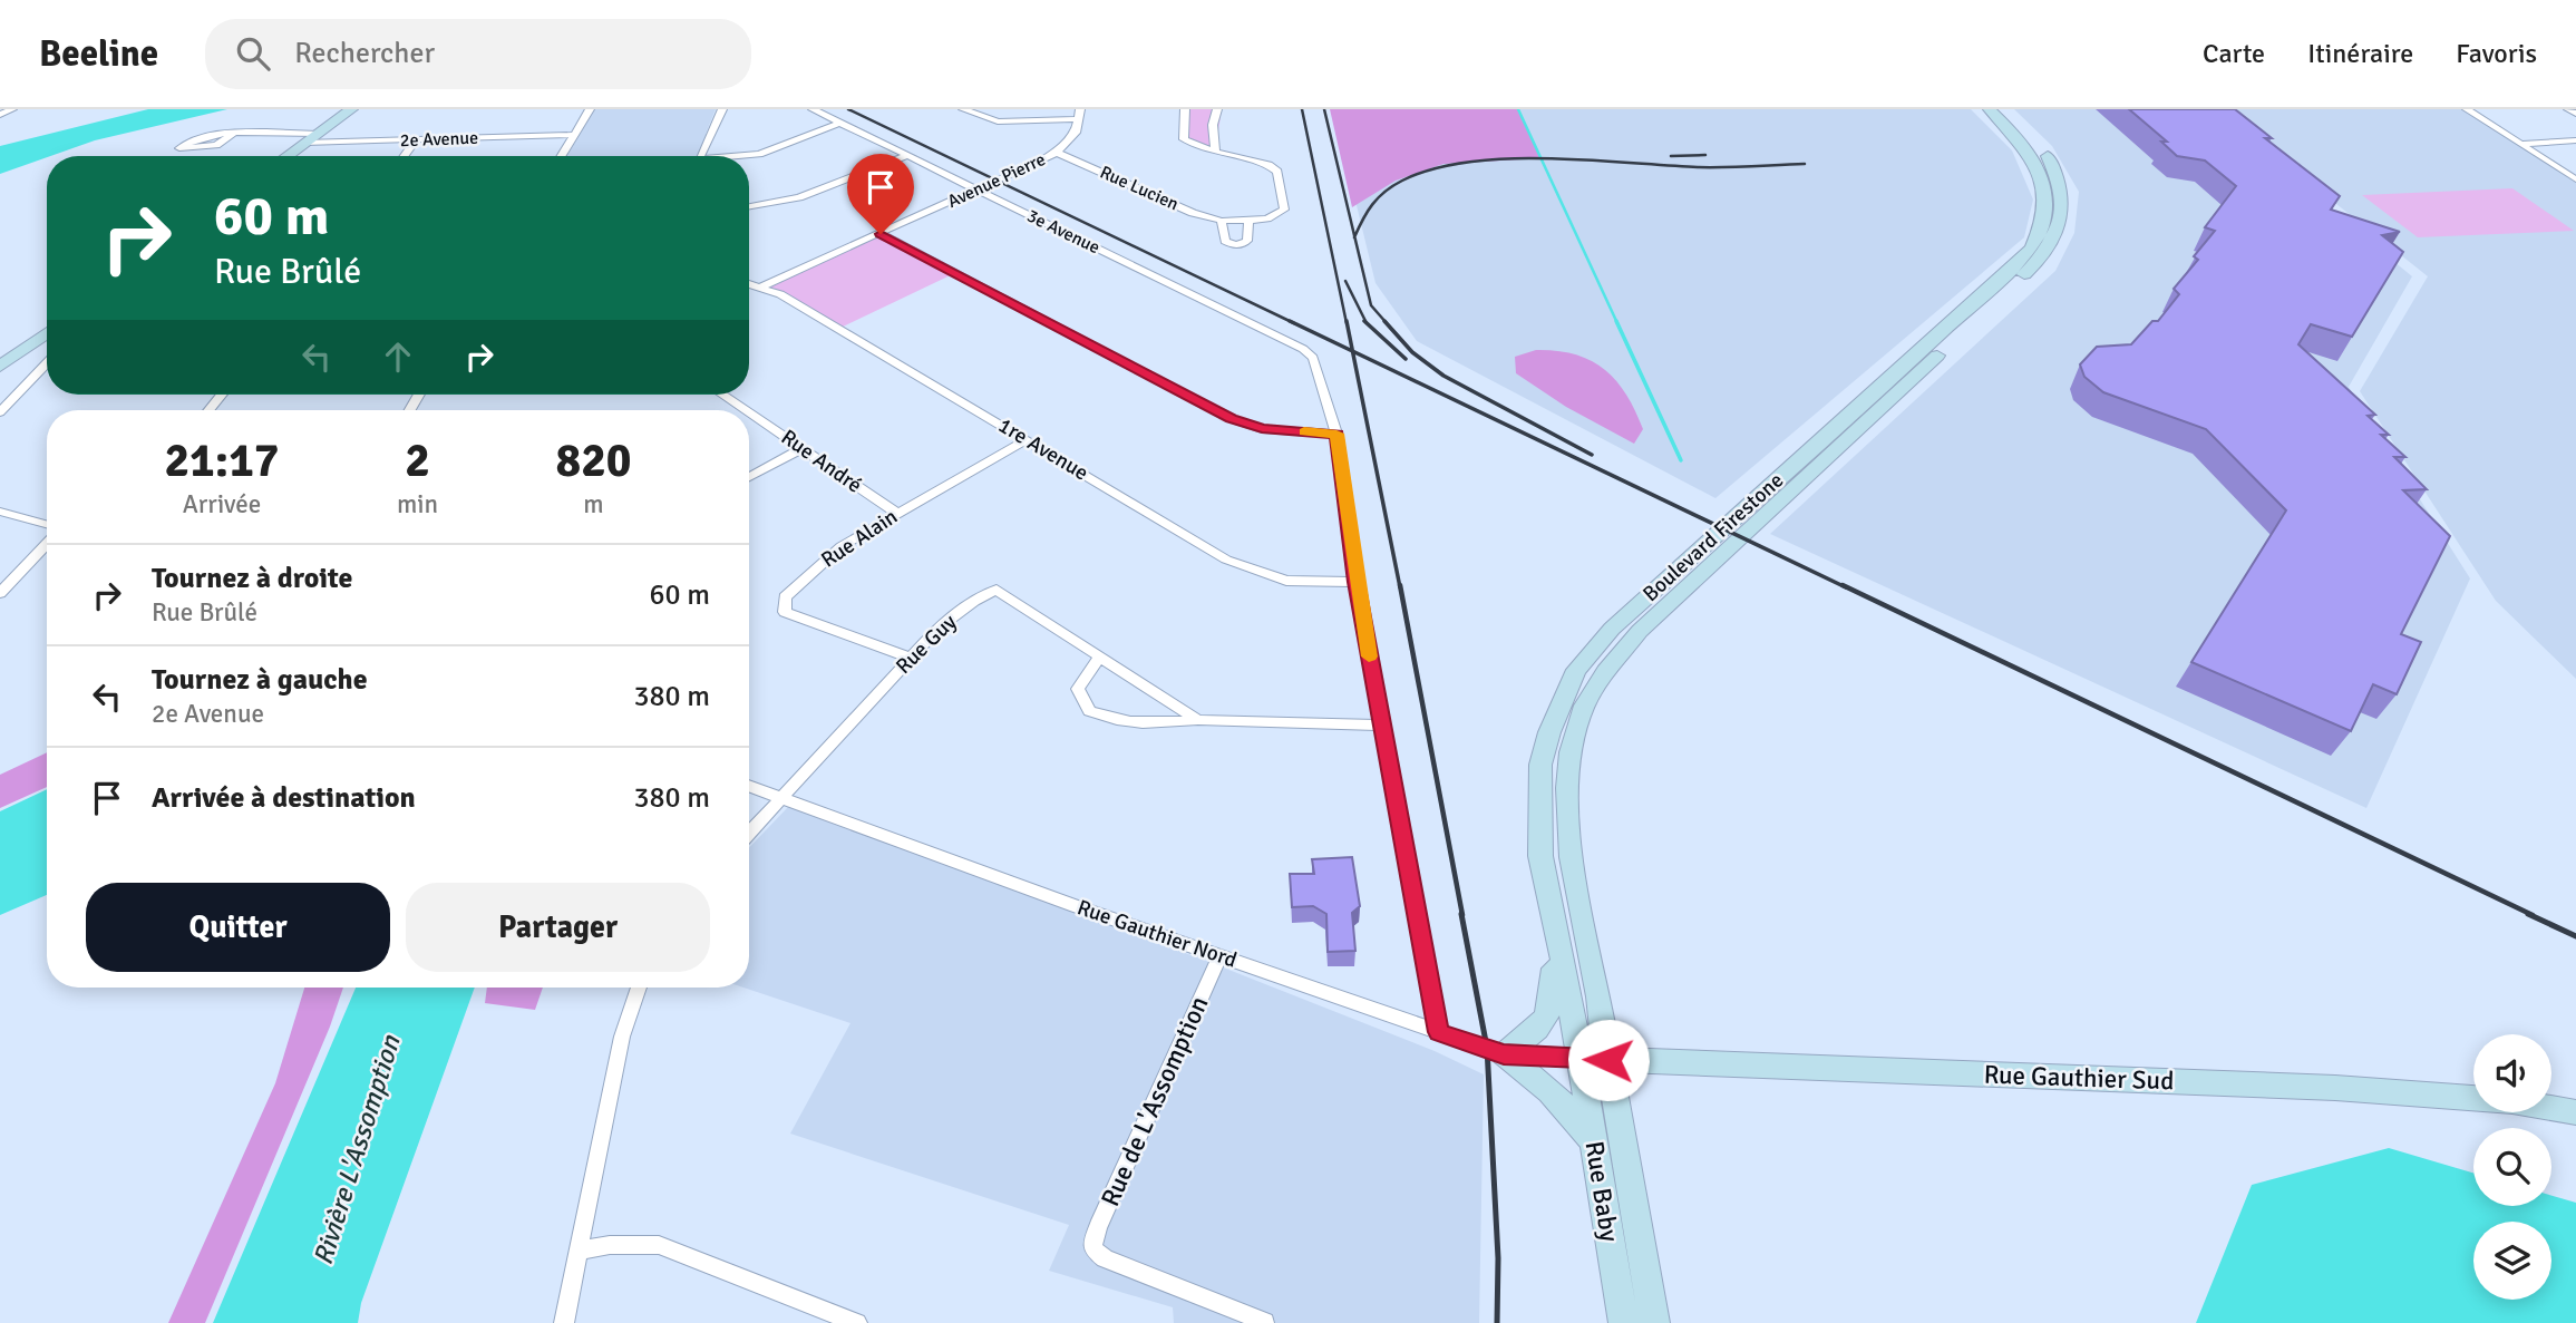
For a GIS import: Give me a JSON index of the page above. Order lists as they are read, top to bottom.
{
  "streets": {
    "main road": ["Boulevard Firestone", "Rue Gauthier Sud", "Rue Baby"],
    "street": [
      "2e Avenue",
      "Avenue Pierre",
      "Rue Lucien",
      "3e Avenue",
      "1re Avenue",
      "Rue André",
      "Rue Alain",
      "Rue Guy",
      "Rue Gauthier Nord",
      "Rue de L'Assomption"
    ]
  },
  "crossings": [
    ["Avenue Pierre", "Rue Lucien"],
    ["Avenue Pierre", "3e Avenue"],
    ["Avenue Pierre", "1re Avenue"],
    ["1re Avenue", "Rue Alain"],
    ["Rue André", "Rue Alain"],
    ["Boulevard Firestone", "Rue Gauthier Nord"],
    ["Boulevard Firestone", "Rue Gauthier Sud"],
    ["Boulevard Firestone", "Rue Baby"],
    ["Rue Alain", "Rue Guy"],
    ["Rue Guy", "Rue Gauthier Nord"],
    ["Rue Gauthier Nord", "Rue Gauthier Sud"],
    ["Rue Gauthier Nord", "Rue de L'Assomption"],
    ["Rue Gauthier Nord", "Rue Baby"],
    ["Rue Gauthier Sud", "Rue Baby"]
  ],
  "water": ["Rivière L'Assomption"],
  "page": {
    "header": "Beeline",
    "search": "Rechercher",
    "nav": ["Carte", "Itinéraire", "Favoris"],
    "turn": ["60 m", "Rue Brûlé"],
    "eta": [
      "21:17",
      "Arrivée",
      "2",
      "min",
      "820",
      "m"
    ],
    "list": [
      {
        "name": "Tournez à droite",
        "note": "Rue Brûlé",
        "value": "60 m"
      },
      {
        "name": "Tournez à gauche",
        "note": "2e Avenue",
        "value": "380 m"
      },
      {
        "name": "Arrivée à destination",
        "value": "380 m"
      }
    ],
    "buttons": ["Quitter", "Partager"]
  }
}
